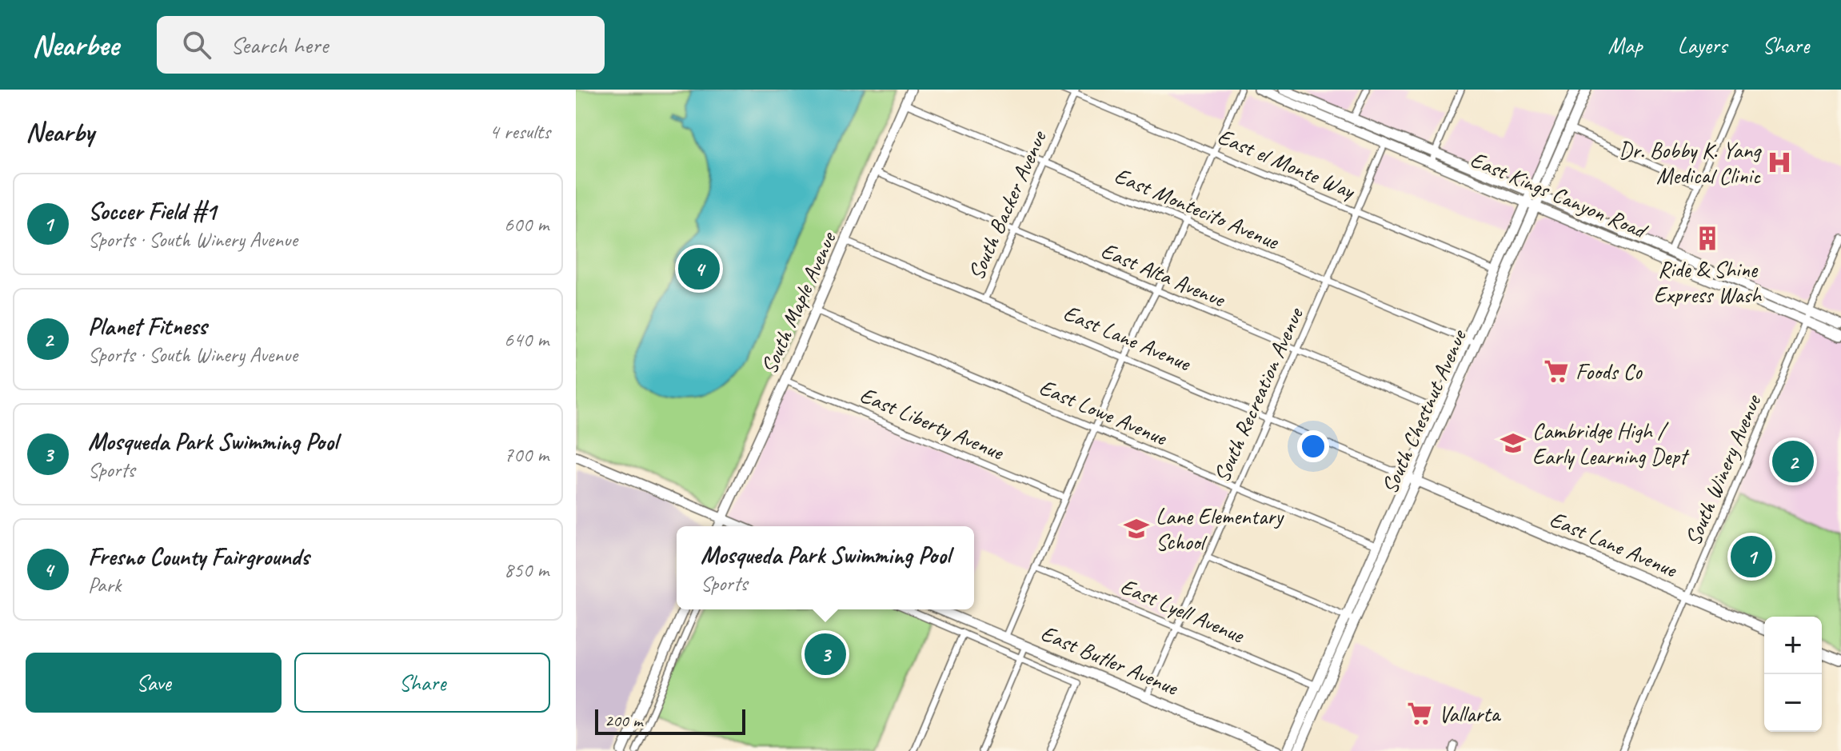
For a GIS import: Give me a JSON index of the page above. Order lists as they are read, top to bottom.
{
  "streets": {
    "main road": [
      "East Kings Canyon Road",
      "South Maple Avenue",
      "East Lane Avenue",
      "South Chestnut Avenue",
      "East Butler Avenue"
    ],
    "street": [
      "East el Monte Way",
      "South Backer Avenue",
      "East Montecito Avenue",
      "East Alta Avenue",
      "South Recreation Avenue",
      "East Lowe Avenue",
      "East Liberty Avenue",
      "South Winery Avenue",
      "East Lyell Avenue"
    ]
  },
  "crossings": [
    ["East el Monte Way", "South Backer Avenue"],
    ["East el Monte Way", "South Recreation Avenue"],
    ["East el Monte Way", "South Chestnut Avenue"],
    ["East Kings Canyon Road", "South Recreation Avenue"],
    ["East Kings Canyon Road", "South Chestnut Avenue"],
    ["East Kings Canyon Road", "South Winery Avenue"],
    ["South Backer Avenue", "East Montecito Avenue"],
    ["South Backer Avenue", "East Alta Avenue"],
    ["South Backer Avenue", "East Lane Avenue"],
    ["East Montecito Avenue", "South Maple Avenue"],
    ["East Montecito Avenue", "South Recreation Avenue"],
    ["East Montecito Avenue", "South Chestnut Avenue"],
    ["East Alta Avenue", "South Maple Avenue"],
    ["East Alta Avenue", "South Recreation Avenue"],
    ["East Alta Avenue", "South Chestnut Avenue"],
    ["South Maple Avenue", "East Lane Avenue"],
    ["South Maple Avenue", "East Lowe Avenue"],
    ["South Maple Avenue", "East Liberty Avenue"],
    ["East Lane Avenue", "South Recreation Avenue"],
    ["East Lane Avenue", "South Chestnut Avenue"],
    ["East Lane Avenue", "South Winery Avenue"],
    ["South Recreation Avenue", "East Lowe Avenue"],
    ["South Recreation Avenue", "East Lyell Avenue"],
    ["South Recreation Avenue", "East Butler Avenue"],
    ["East Lowe Avenue", "South Chestnut Avenue"],
    ["South Chestnut Avenue", "East Lyell Avenue"]
  ],
  "places": {
    "hospital": ["Dr. Bobby K. Yang Medical Clinic"],
    "building": ["Ride & Shine Express Wash"],
    "supermarket": ["Foods Co", "Vallarta"],
    "school or university": ["Cambridge High / Early Learning Dept", "Lane Elementary School"]
  },
  "scale_bar": "200 m",
  "page": {
    "header": "Nearbee",
    "search": "Search here",
    "nav": ["Map", "Layers", "Share"],
    "heading": ["Nearby", "4 results"],
    "list": [
      {
        "mark": "1",
        "name": "Soccer Field #1",
        "note": "Sports · South Winery Avenue",
        "value": "600 m"
      },
      {
        "mark": "2",
        "name": "Planet Fitness",
        "note": "Sports · South Winery Avenue",
        "value": "640 m"
      },
      {
        "mark": "3",
        "name": "Mosqueda Park Swimming Pool",
        "note": "Sports",
        "value": "700 m"
      },
      {
        "mark": "4",
        "name": "Fresno County Fairgrounds",
        "note": "Park",
        "value": "850 m"
      }
    ],
    "pins": [
      "4",
      "2",
      "1",
      "3"
    ],
    "popup": ["Mosqueda Park Swimming Pool", "Sports"],
    "map_buttons": ["+", "−"],
    "buttons": ["Save", "Share"],
    "scale": "200 m"
  }
}
